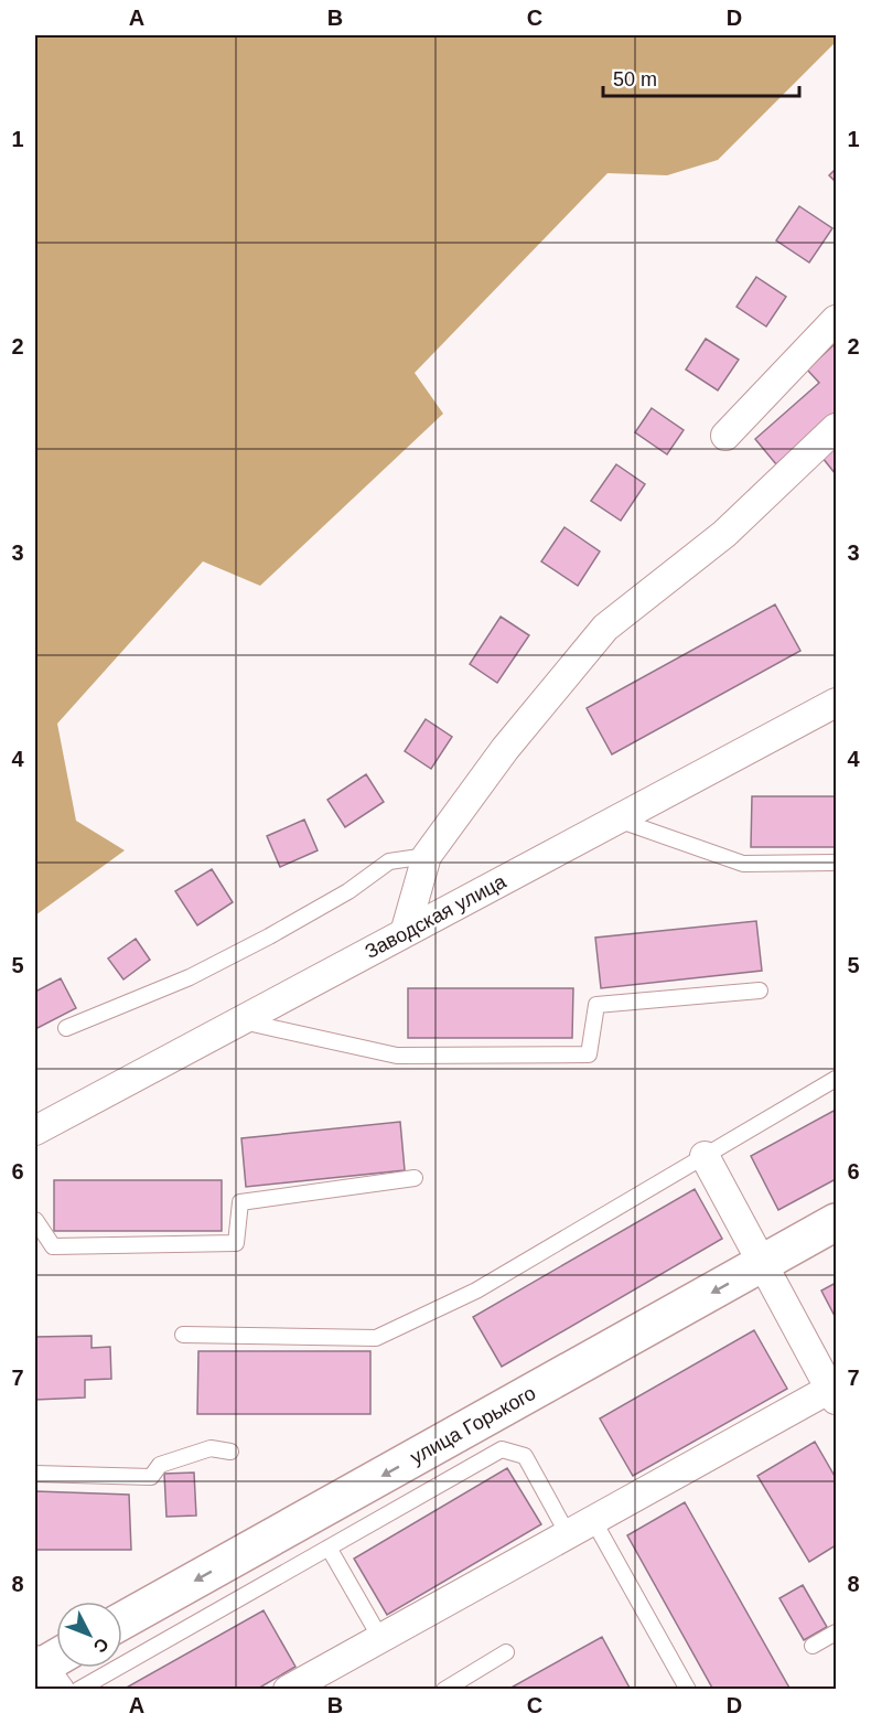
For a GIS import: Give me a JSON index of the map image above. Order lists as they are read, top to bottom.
{
  "streets": {
    "main road": ["улица Горького"],
    "street": ["Заводская улица"]
  },
  "one_way": ["улица Горького"],
  "scale_bar": "50 m",
  "north": "bottom right",
  "grid": {
    "columns": [
      "A",
      "B",
      "C",
      "D"
    ],
    "rows": [
      "1",
      "2",
      "3",
      "4",
      "5",
      "6",
      "7",
      "8"
    ]
  }
}
